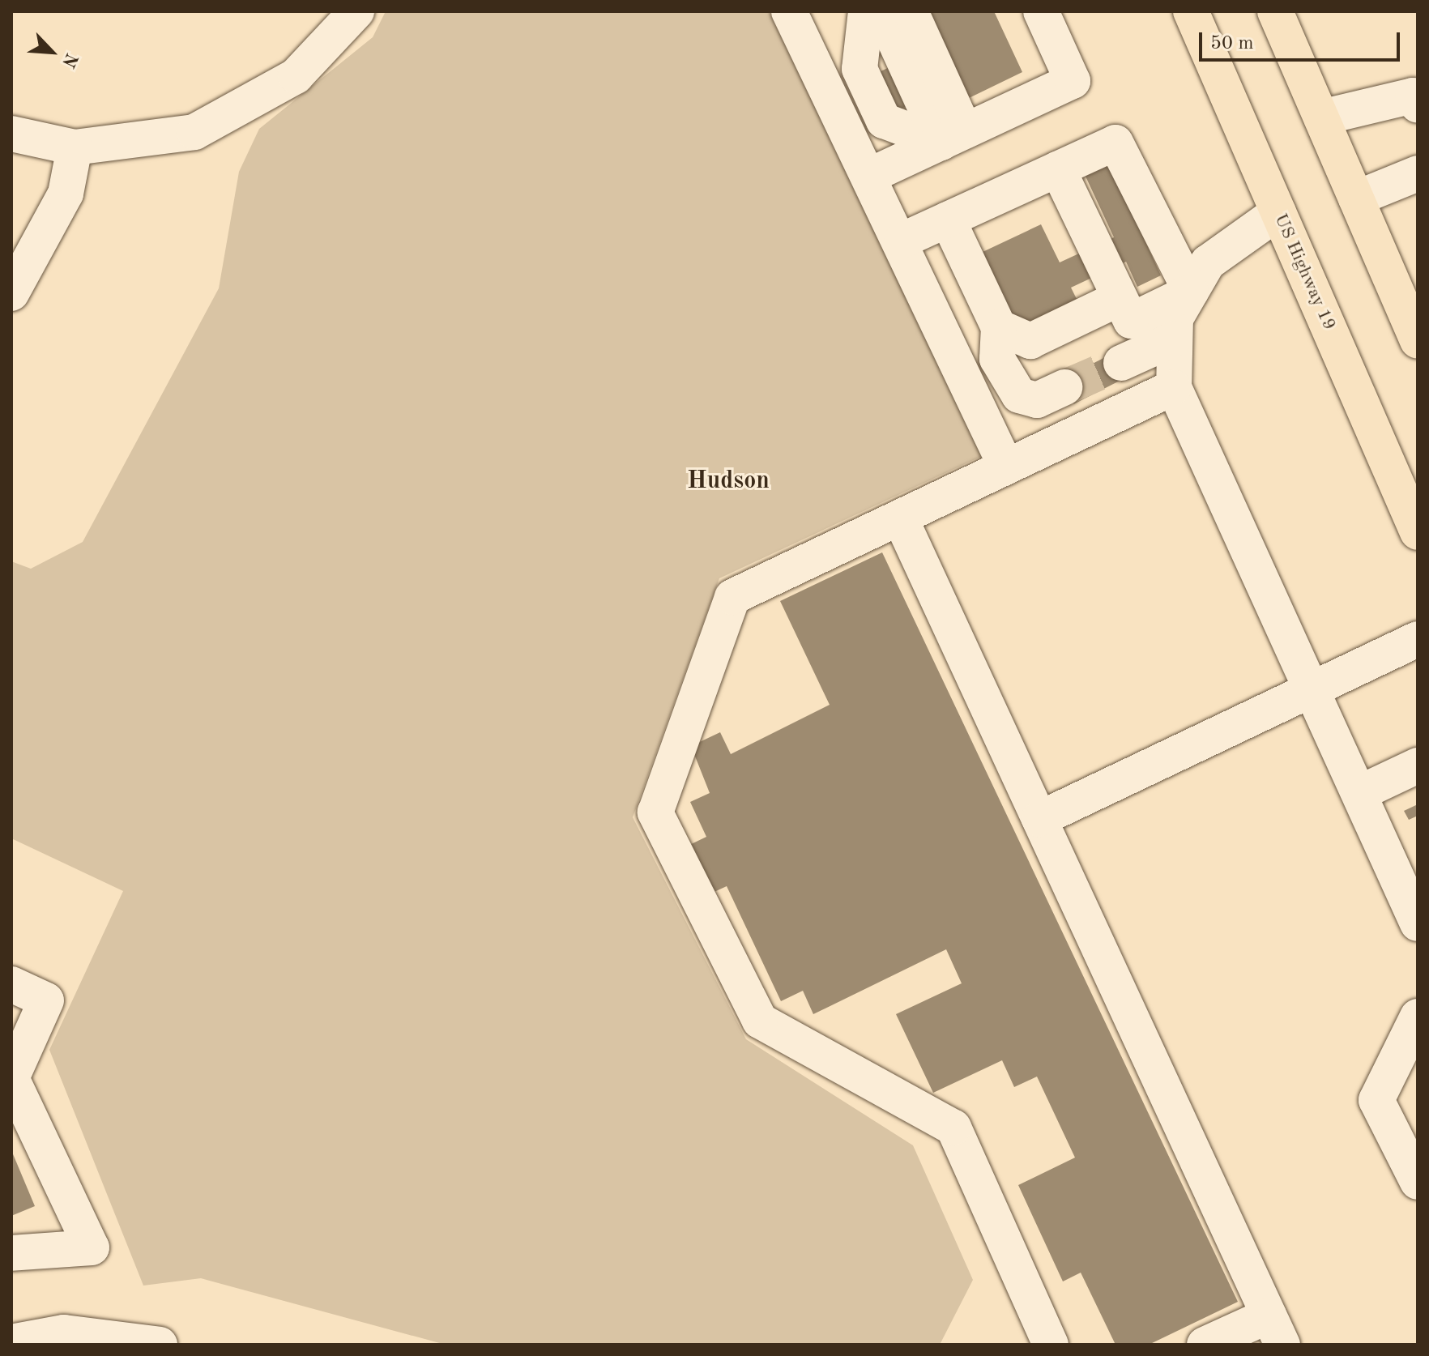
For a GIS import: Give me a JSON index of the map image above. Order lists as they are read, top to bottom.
{
  "streets": {
    "highway": ["US Highway 19"]
  },
  "districts": ["Hudson"],
  "scale_bar": "50 m",
  "north": "bottom right"
}
